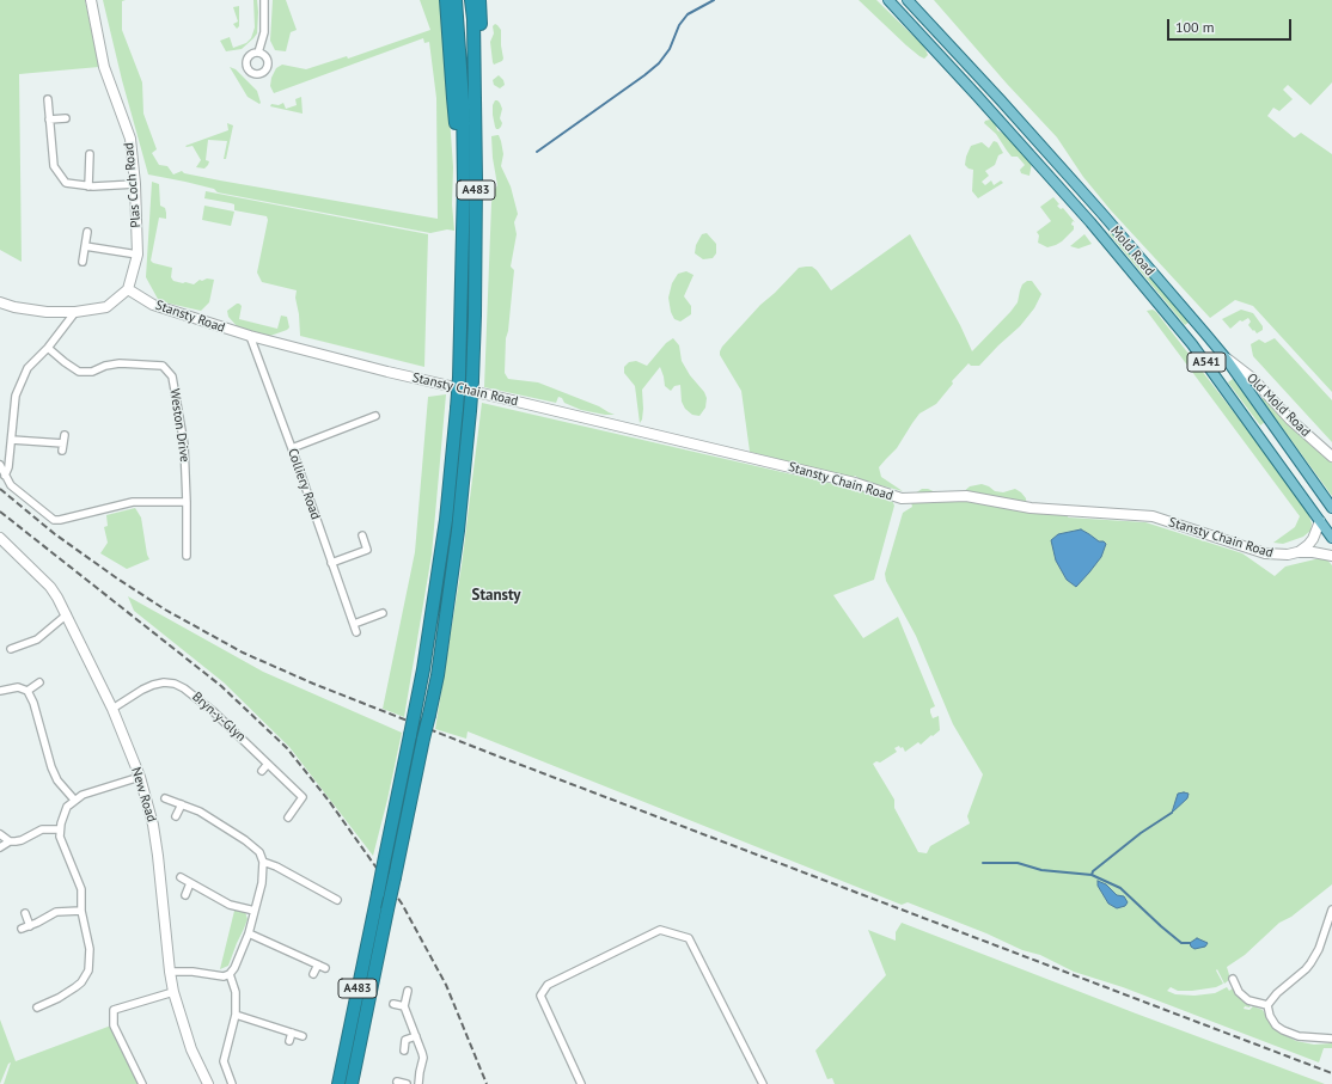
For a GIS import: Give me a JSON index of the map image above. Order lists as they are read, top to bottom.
{
  "streets": {
    "highway": ["A483"],
    "main road": ["Mold Road", "A541"],
    "street": [
      "Plas Coch Road",
      "Stansty Road",
      "Stansty Chain Road",
      "Old Mold Road",
      "Weston Drive",
      "Colliery Road",
      "Bryn-y-Glyn",
      "New Road"
    ]
  },
  "crossings": [
    ["Plas Coch Road", "Stansty Road"],
    ["Mold Road", "Old Mold Road"],
    ["Stansty Road", "Stansty Chain Road"],
    ["Stansty Road", "Colliery Road"],
    ["Bryn-y-Glyn", "New Road"]
  ],
  "districts": ["Stansty"],
  "scale_bar": "100 m"
}
